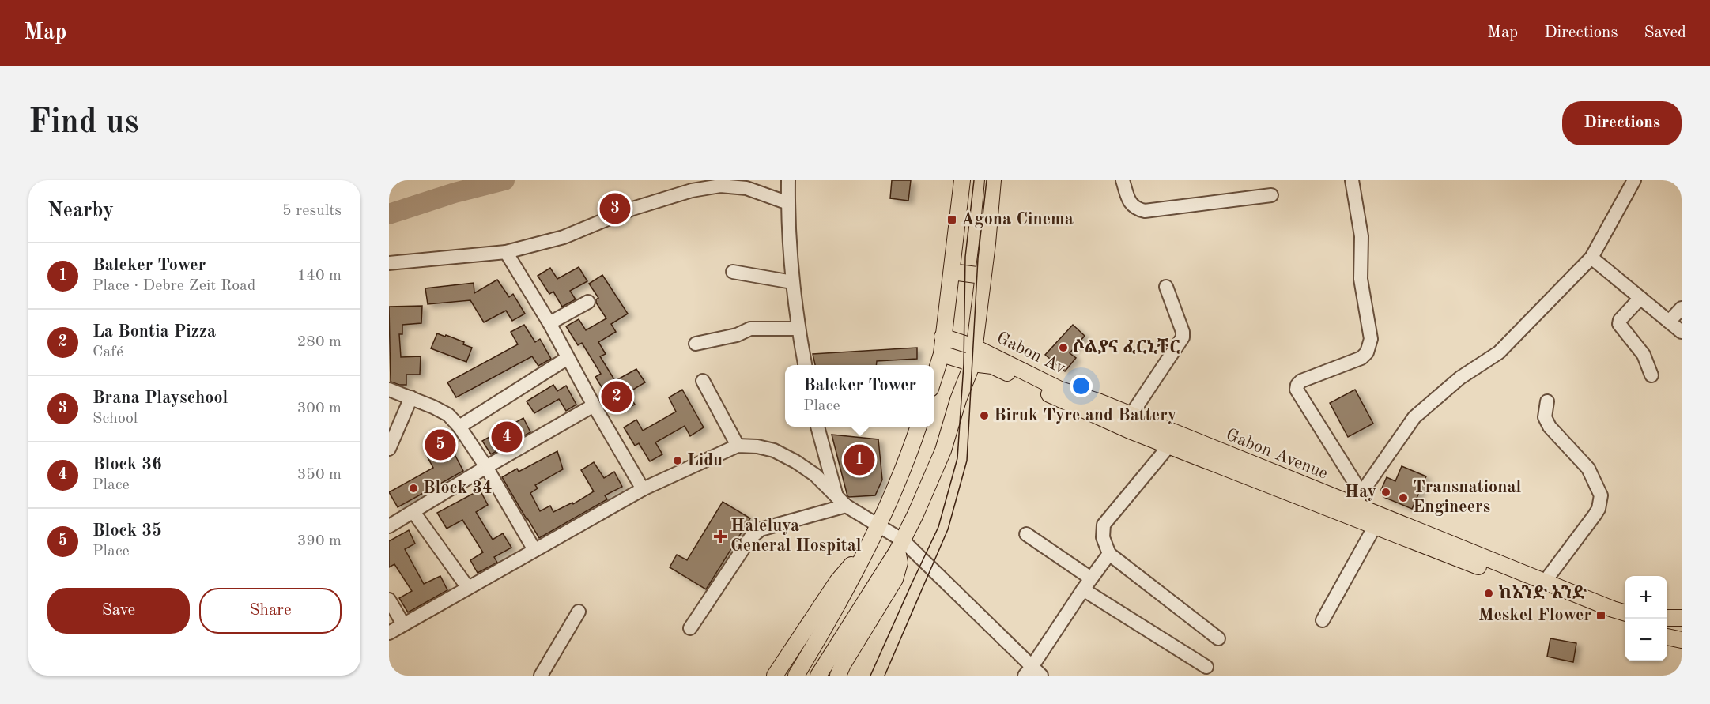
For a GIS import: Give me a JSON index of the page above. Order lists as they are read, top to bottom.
{
  "streets": {
    "main road": ["Gabon Av", "Gabon Avenue"]
  },
  "crossings": [
    ["Gabon Av", "Gabon Avenue"]
  ],
  "places": {
    "transit": ["Agona Cinema", "Meskel Flower"],
    "other": [
      "ሶልያና ፈርኒቸር",
      "Biruk Tyre and Battery",
      "Lidu",
      "Block 34",
      "Hay",
      "Transnational Engineers",
      "ከአንድ አንድ"
    ],
    "health": ["Haleluya General Hospital"]
  },
  "page": {
    "header": "Map",
    "nav": ["Map", "Directions", "Saved"],
    "buttons": [
      "Directions",
      ["Save", "Share"]
    ],
    "title": "Find us",
    "heading": ["Nearby", "5 results"],
    "pins": [
      "3",
      "2",
      "4",
      "5",
      "1"
    ],
    "list": [
      {
        "mark": "1",
        "name": "Baleker Tower",
        "note": "Place · Debre Zeit Road",
        "value": "140 m"
      },
      {
        "mark": "2",
        "name": "La Bontia Pizza",
        "note": "Café",
        "value": "280 m"
      },
      {
        "mark": "3",
        "name": "Brana Playschool",
        "note": "School",
        "value": "300 m"
      },
      {
        "mark": "4",
        "name": "Block 36",
        "note": "Place",
        "value": "350 m"
      },
      {
        "mark": "5",
        "name": "Block 35",
        "note": "Place",
        "value": "390 m"
      }
    ],
    "popup": ["Baleker Tower", "Place"],
    "map_buttons": ["+", "−"]
  }
}
